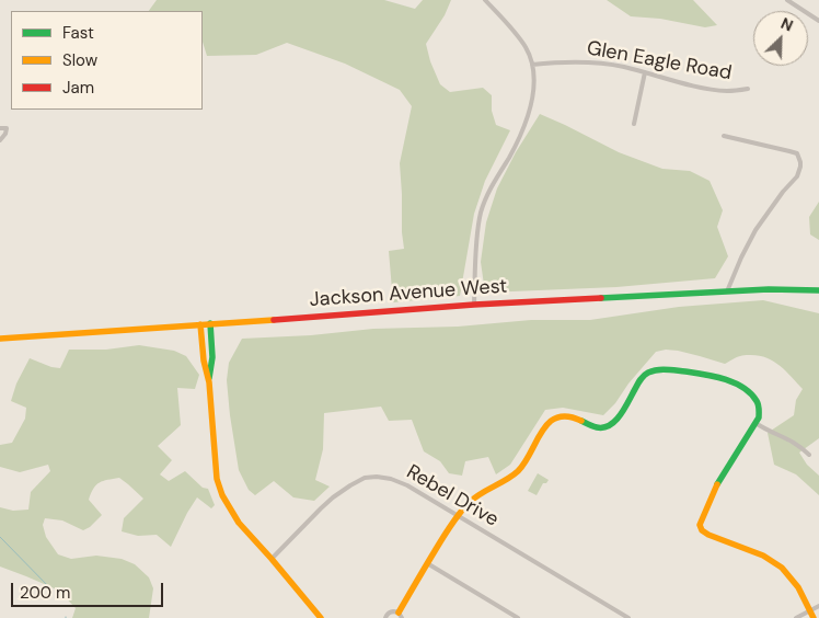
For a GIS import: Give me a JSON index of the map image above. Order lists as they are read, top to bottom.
{
  "streets": {
    "street": ["Glen Eagle Road", "Jackson Avenue West", "Rebel Drive"]
  },
  "legend": ["Fast", "Slow", "Jam"],
  "scale_bar": "200 m",
  "north": "top right"
}
